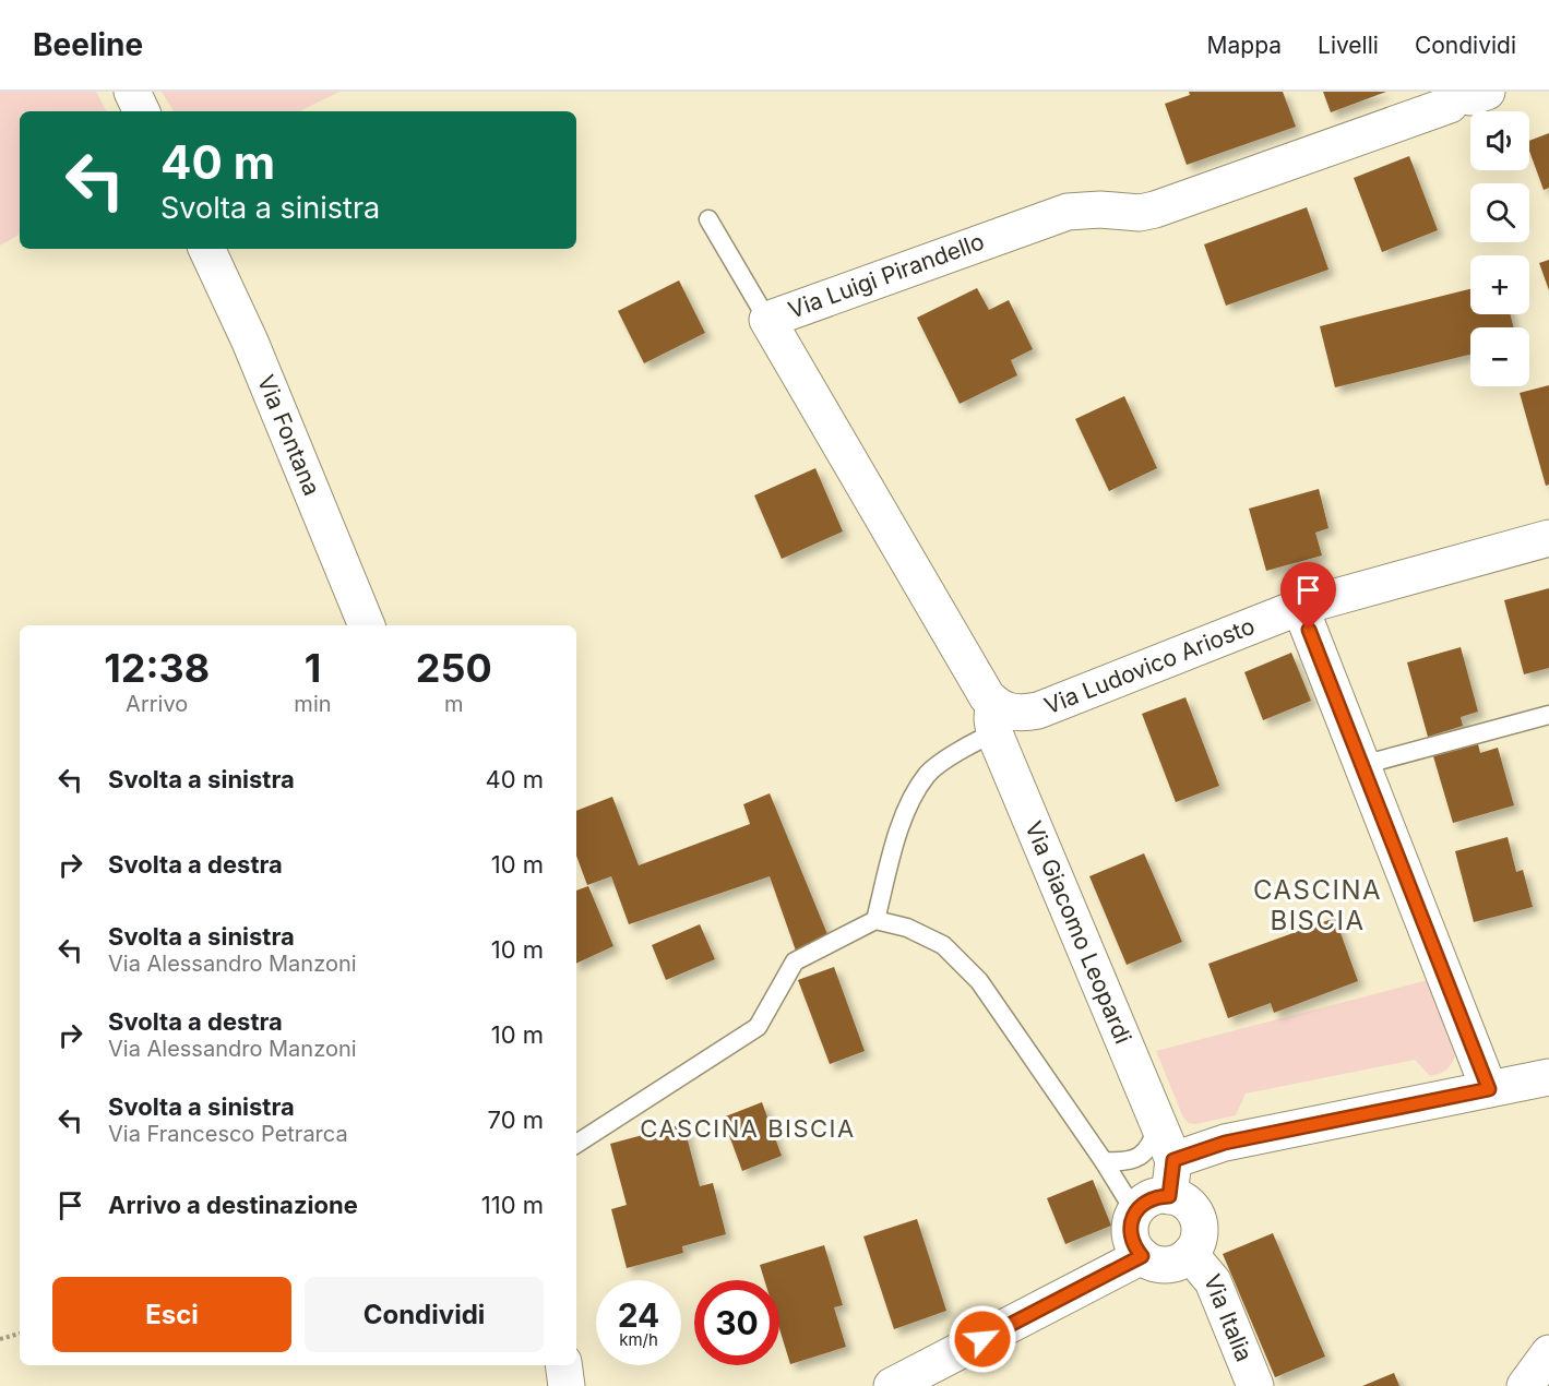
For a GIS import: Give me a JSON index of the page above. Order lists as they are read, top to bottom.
{
  "streets": {
    "street": [
      "Via Luigi Pirandello",
      "Via Fontana",
      "Via Ludovico Ariosto",
      "Via Giacomo Leopardi",
      "Via Italia"
    ]
  },
  "crossings": [
    ["Via Luigi Pirandello", "Via Ludovico Ariosto"],
    ["Via Luigi Pirandello", "Via Giacomo Leopardi"],
    ["Via Ludovico Ariosto", "Via Giacomo Leopardi"]
  ],
  "districts": ["CASCINA BISCIA", "CASCINA BISCIA"],
  "page": {
    "header": "Beeline",
    "nav": ["Mappa", "Livelli", "Condividi"],
    "map_buttons": ["+", "−"],
    "turn": ["40 m", "Svolta a sinistra"],
    "eta": [
      "12:38",
      "Arrivo",
      "1",
      "min",
      "250",
      "m"
    ],
    "list": [
      {
        "name": "Svolta a sinistra",
        "value": "40 m"
      },
      {
        "name": "Svolta a destra",
        "value": "10 m"
      },
      {
        "name": "Svolta a sinistra",
        "note": "Via Alessandro Manzoni",
        "value": "10 m"
      },
      {
        "name": "Svolta a destra",
        "note": "Via Alessandro Manzoni",
        "value": "10 m"
      },
      {
        "name": "Svolta a sinistra",
        "note": "Via Francesco Petrarca",
        "value": "70 m"
      },
      {
        "name": "Arrivo a destinazione",
        "value": "110 m"
      }
    ],
    "buttons": ["Esci", "Condividi"],
    "speed": "24 km/h",
    "limit": "30"
  }
}
